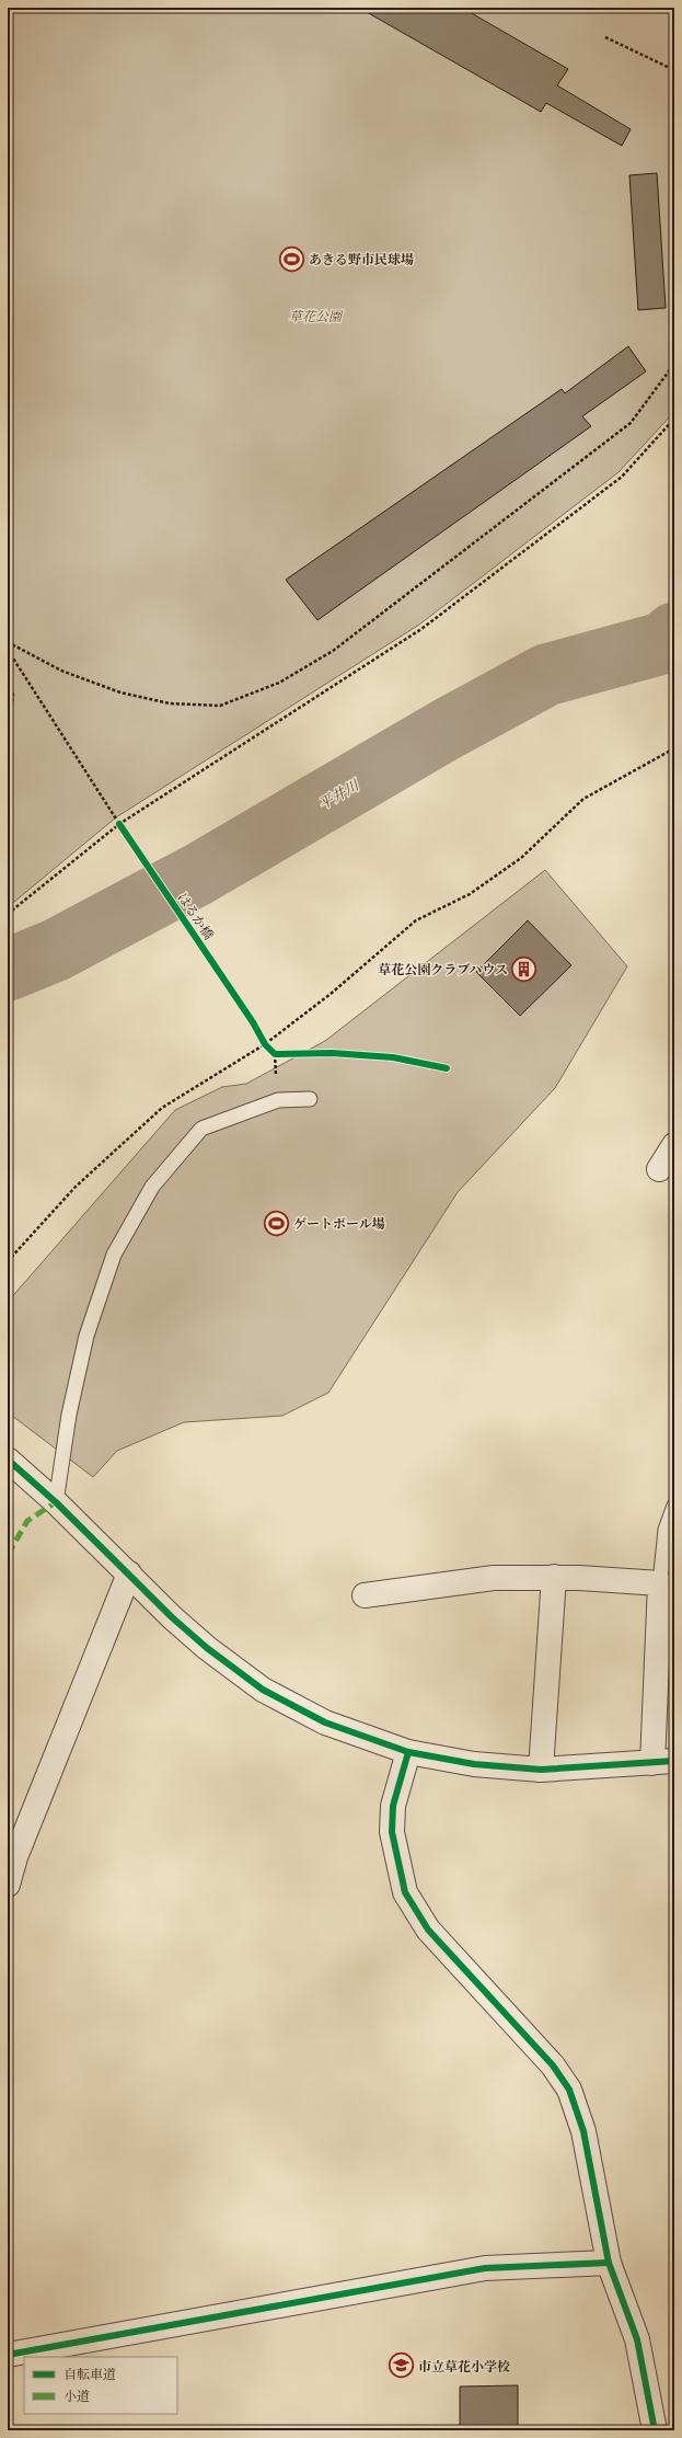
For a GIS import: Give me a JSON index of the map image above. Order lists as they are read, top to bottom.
{
  "streets": {
    "cycle path": ["はるか橋"]
  },
  "water": ["平井川"],
  "parks": ["草花公園"],
  "places": {
    "sports": ["あきる野市民球場", "ゲートボール場"],
    "building": ["草花公園クラブハウス"],
    "school or university": ["市立草花小学校"]
  },
  "legend": ["自転車道", "小道"]
}
